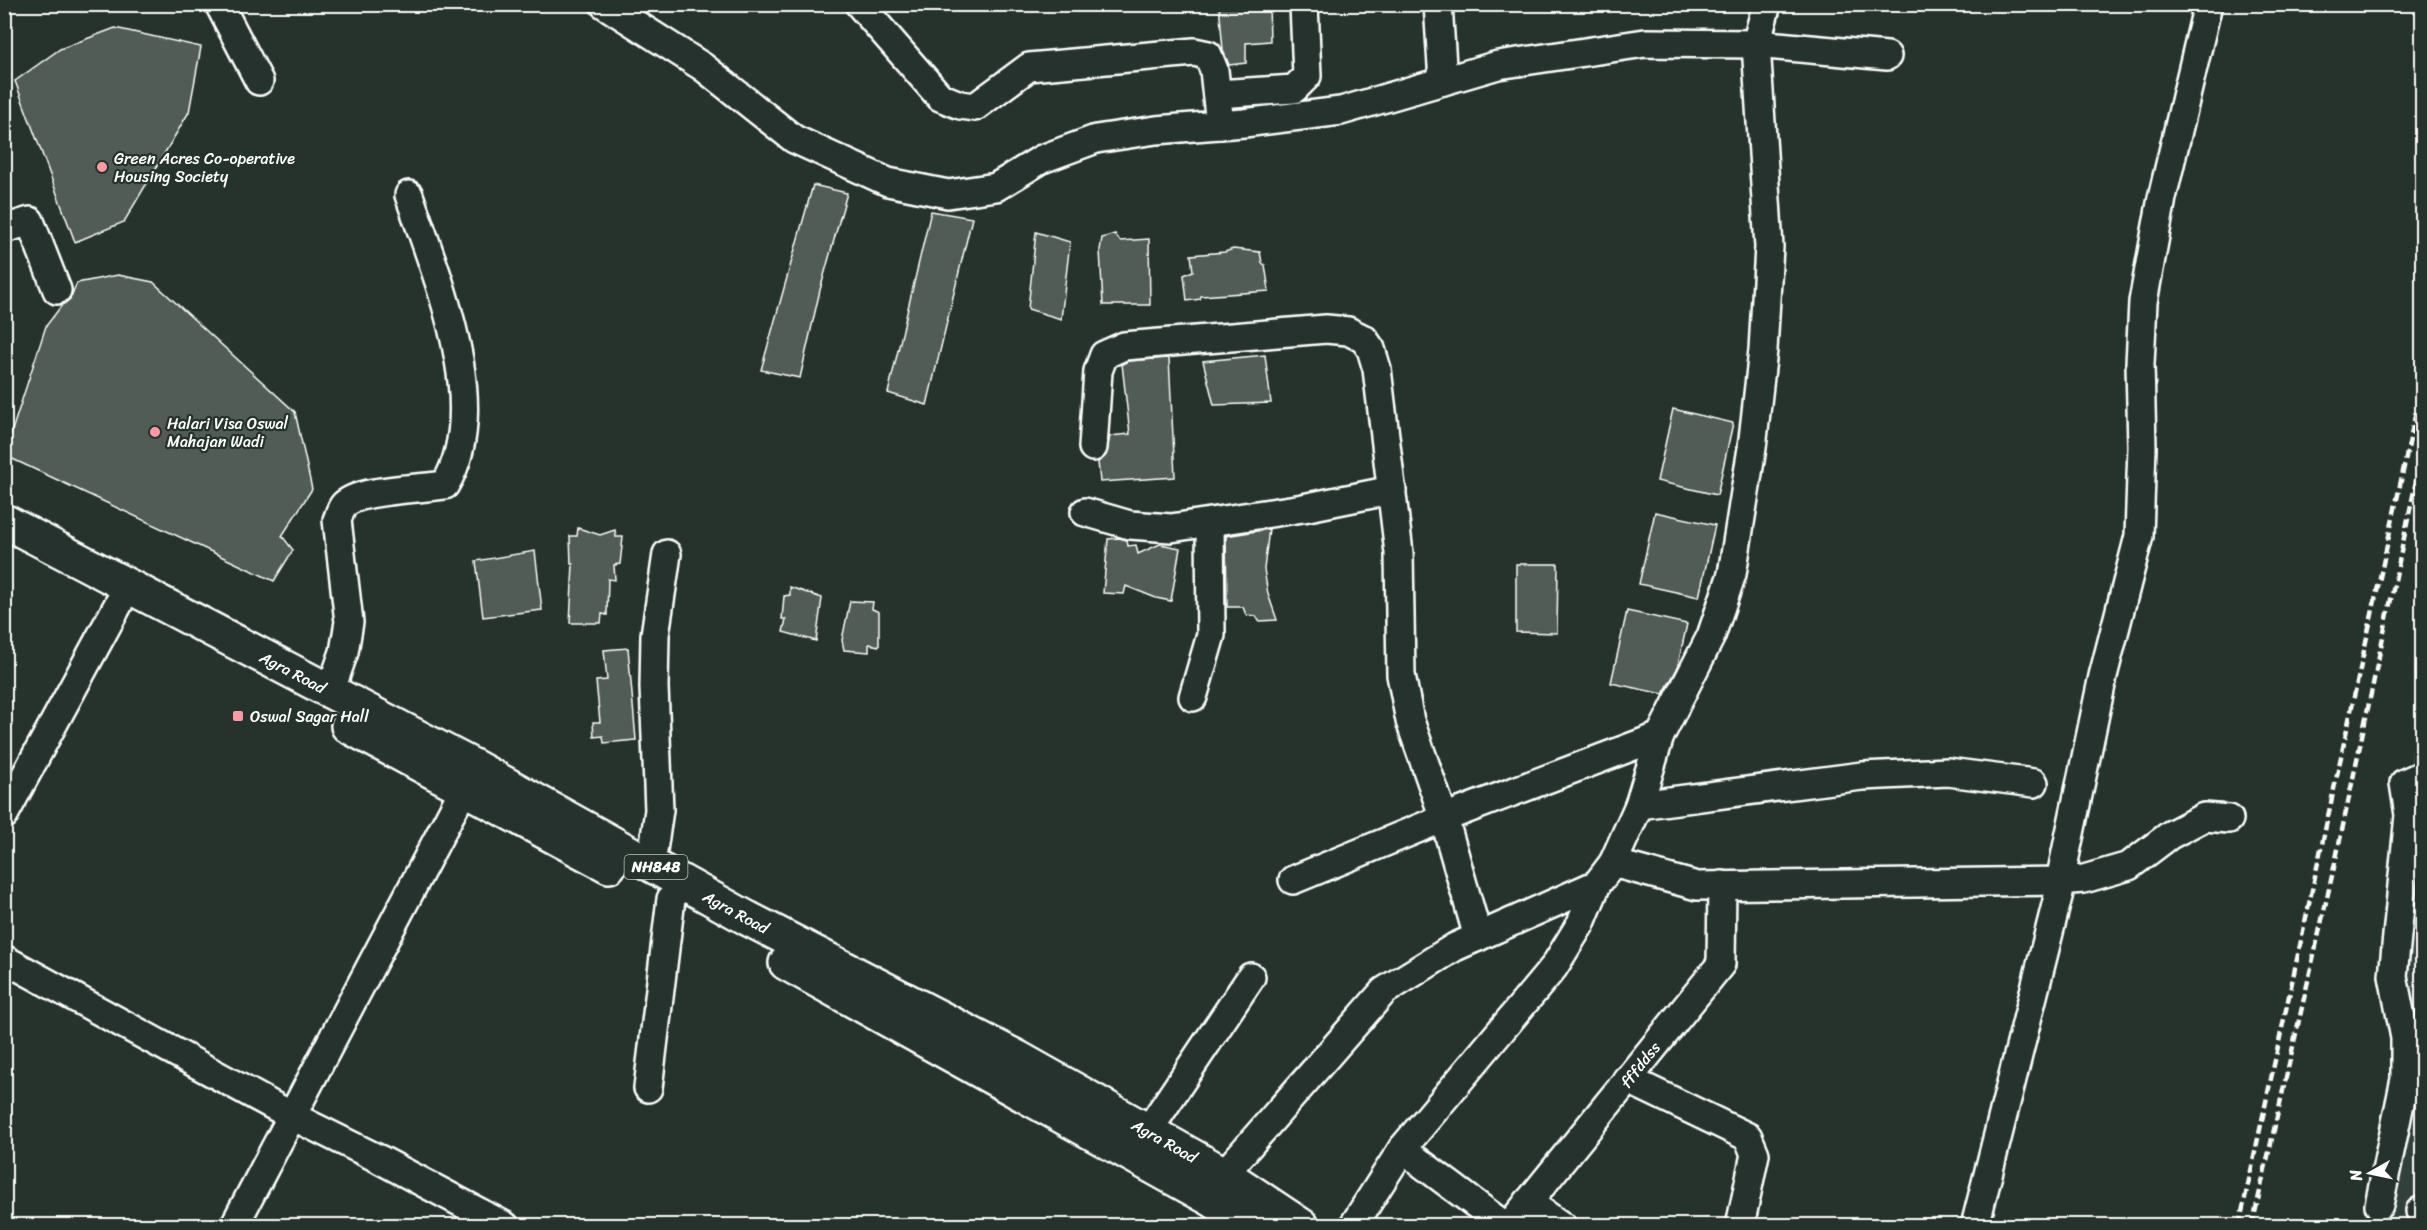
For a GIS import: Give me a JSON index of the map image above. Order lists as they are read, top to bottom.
{
  "streets": {
    "highway": ["Agra Road", "NH848"],
    "street": ["fffddss"]
  },
  "places": {
    "other": ["Green Acres Co-operative Housing Society", "Halari Visa Oswal Mahajan Wadi"],
    "transit": ["Oswal Sagar Hall"]
  },
  "north": "left"
}
